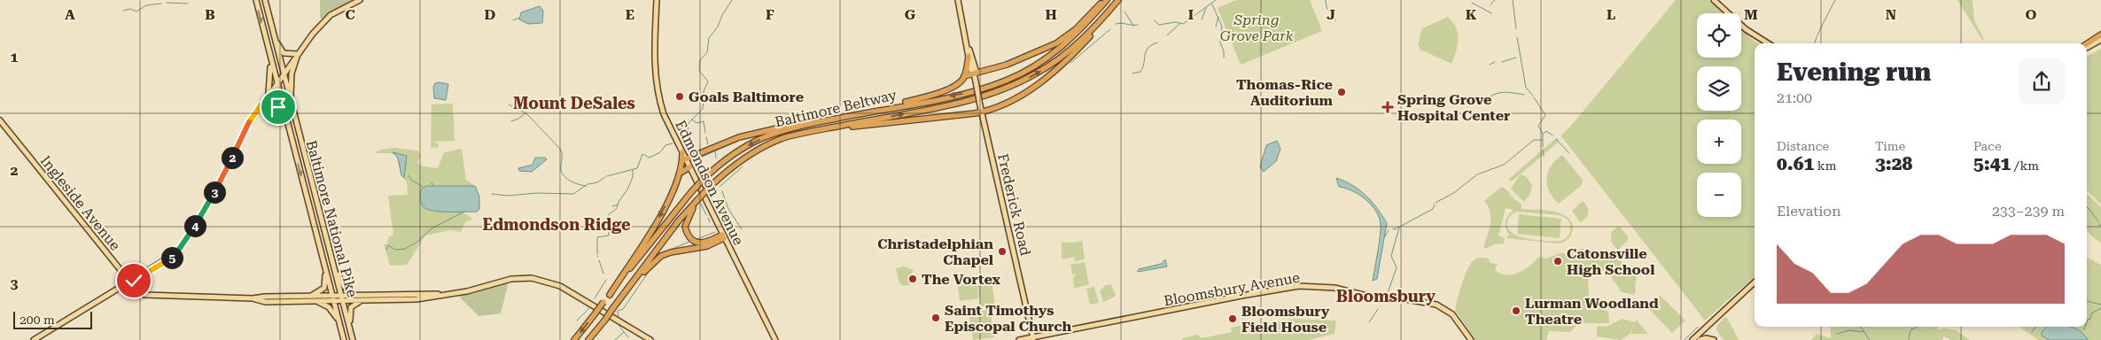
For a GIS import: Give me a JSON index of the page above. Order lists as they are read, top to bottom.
{
  "streets": {
    "highway": ["Baltimore Beltway"],
    "main road": [
      "Edmondson Avenue",
      "Ingleside Avenue",
      "Frederick Road",
      "Baltimore National Pike",
      "Bloomsbury Avenue"
    ]
  },
  "crossings": [
    ["Baltimore Beltway", "Ingleside Avenue"],
    ["Ingleside Avenue", "Baltimore National Pike"],
    ["Frederick Road", "Bloomsbury Avenue"]
  ],
  "districts": ["Mount DeSales", "Edmondson Ridge", "Bloomsbury"],
  "parks": ["Spring Grove Park"],
  "places": {
    "other": [
      "Thomas-Rice Auditorium",
      "Goals Baltimore",
      "Christadelphian Chapel",
      "Catonsville High School",
      "The Vortex",
      "Lurman Woodland Theatre",
      "Saint Timothys Episcopal Church",
      "Bloomsbury Field House"
    ],
    "health": ["Spring Grove Hospital Center"]
  },
  "scale_bar": "200 m",
  "page": {
    "map_buttons": ["+", "−"],
    "heading": ["Evening run", "21:00"],
    "stats": [
      ["Distance", "0.61 km"],
      ["Time", "3:28"],
      ["Pace", "5:41 /km"]
    ],
    "pins": [
      "2",
      "3",
      "4",
      "5"
    ],
    "chart": ["Elevation", "233–239 m"],
    "scale": "200 m"
  },
  "grid": {
    "columns": [
      "A",
      "B",
      "C",
      "D",
      "E",
      "F",
      "G",
      "H",
      "I",
      "J",
      "K",
      "L",
      "M",
      "N",
      "O"
    ],
    "rows": ["1", "2", "3"]
  }
}
